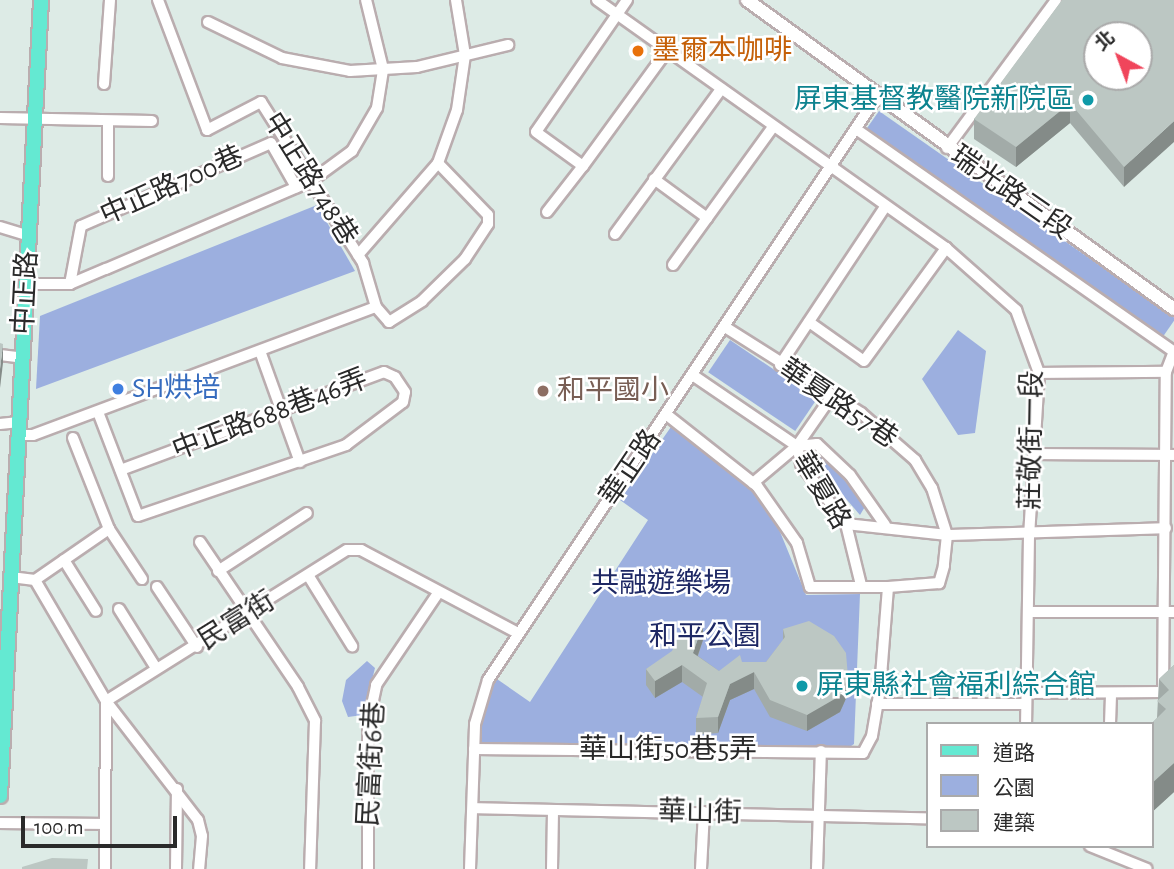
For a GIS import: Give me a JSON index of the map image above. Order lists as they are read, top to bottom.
{
  "streets": {
    "main road": ["中正路"],
    "street": [
      "中正路748巷",
      "中正路700巷",
      "瑞光路三段",
      "華夏路57巷",
      "中正路688巷46弄",
      "莊敬街一段",
      "華正路",
      "華夏路",
      "民富街",
      "華山街50巷5弄",
      "民富街6巷",
      "華山街"
    ]
  },
  "crossings": [
    ["中正路748巷", "中正路700巷"],
    ["中正路700巷", "中正路"],
    ["瑞光路三段", "華正路"],
    ["華夏路57巷", "華正路"],
    ["莊敬街一段", "華正路"],
    ["華正路", "華夏路"],
    ["華正路", "民富街"],
    ["華正路", "華山街50巷5弄"],
    ["華正路", "華山街"],
    ["民富街", "民富街6巷"]
  ],
  "parks": ["共融遊樂場", "和平公園"],
  "places": [
    "墨爾本咖啡",
    "屏東基督教醫院新院區",
    "SH烘培",
    "和平國小",
    "屏東縣社會福利綜合館"
  ],
  "legend": ["道路", "公園", "建築"],
  "scale_bar": "100 m",
  "north": "top left"
}
